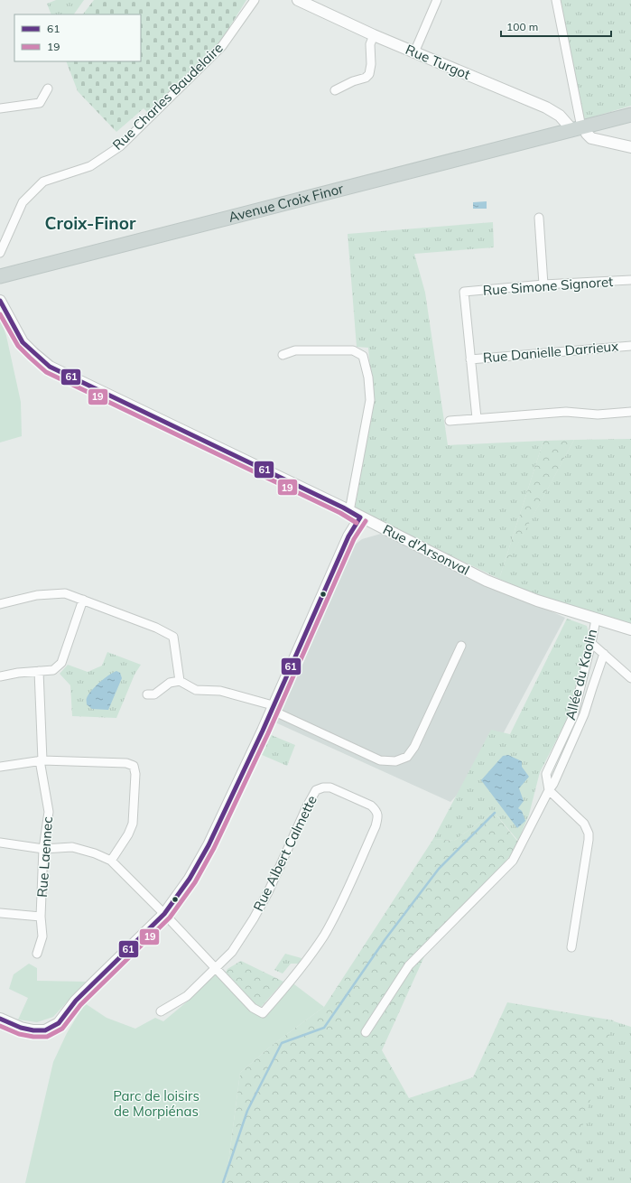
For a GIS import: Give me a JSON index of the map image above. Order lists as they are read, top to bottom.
{
  "streets": {
    "main road": ["Avenue Croix Finor"],
    "street": [
      "Rue Turgot",
      "Rue Charles Baudelaire",
      "Rue Simone Signoret",
      "Rue Danielle Darrieux",
      "Rue d'Arsonval",
      "Allée du Kaolin",
      "Rue Albert Calmette",
      "Rue Laennec"
    ]
  },
  "crossings": [
    ["Rue Turgot", "Avenue Croix Finor"],
    ["Rue Simone Signoret", "Rue Danielle Darrieux"],
    ["Rue d'Arsonval", "Allée du Kaolin"]
  ],
  "districts": ["Croix-Finor"],
  "parks": ["Parc de loisirs de Morpiénas"],
  "lines": ["transit line 61", "transit line 19"],
  "legend": ["61", "19"],
  "scale_bar": "100 m"
}
